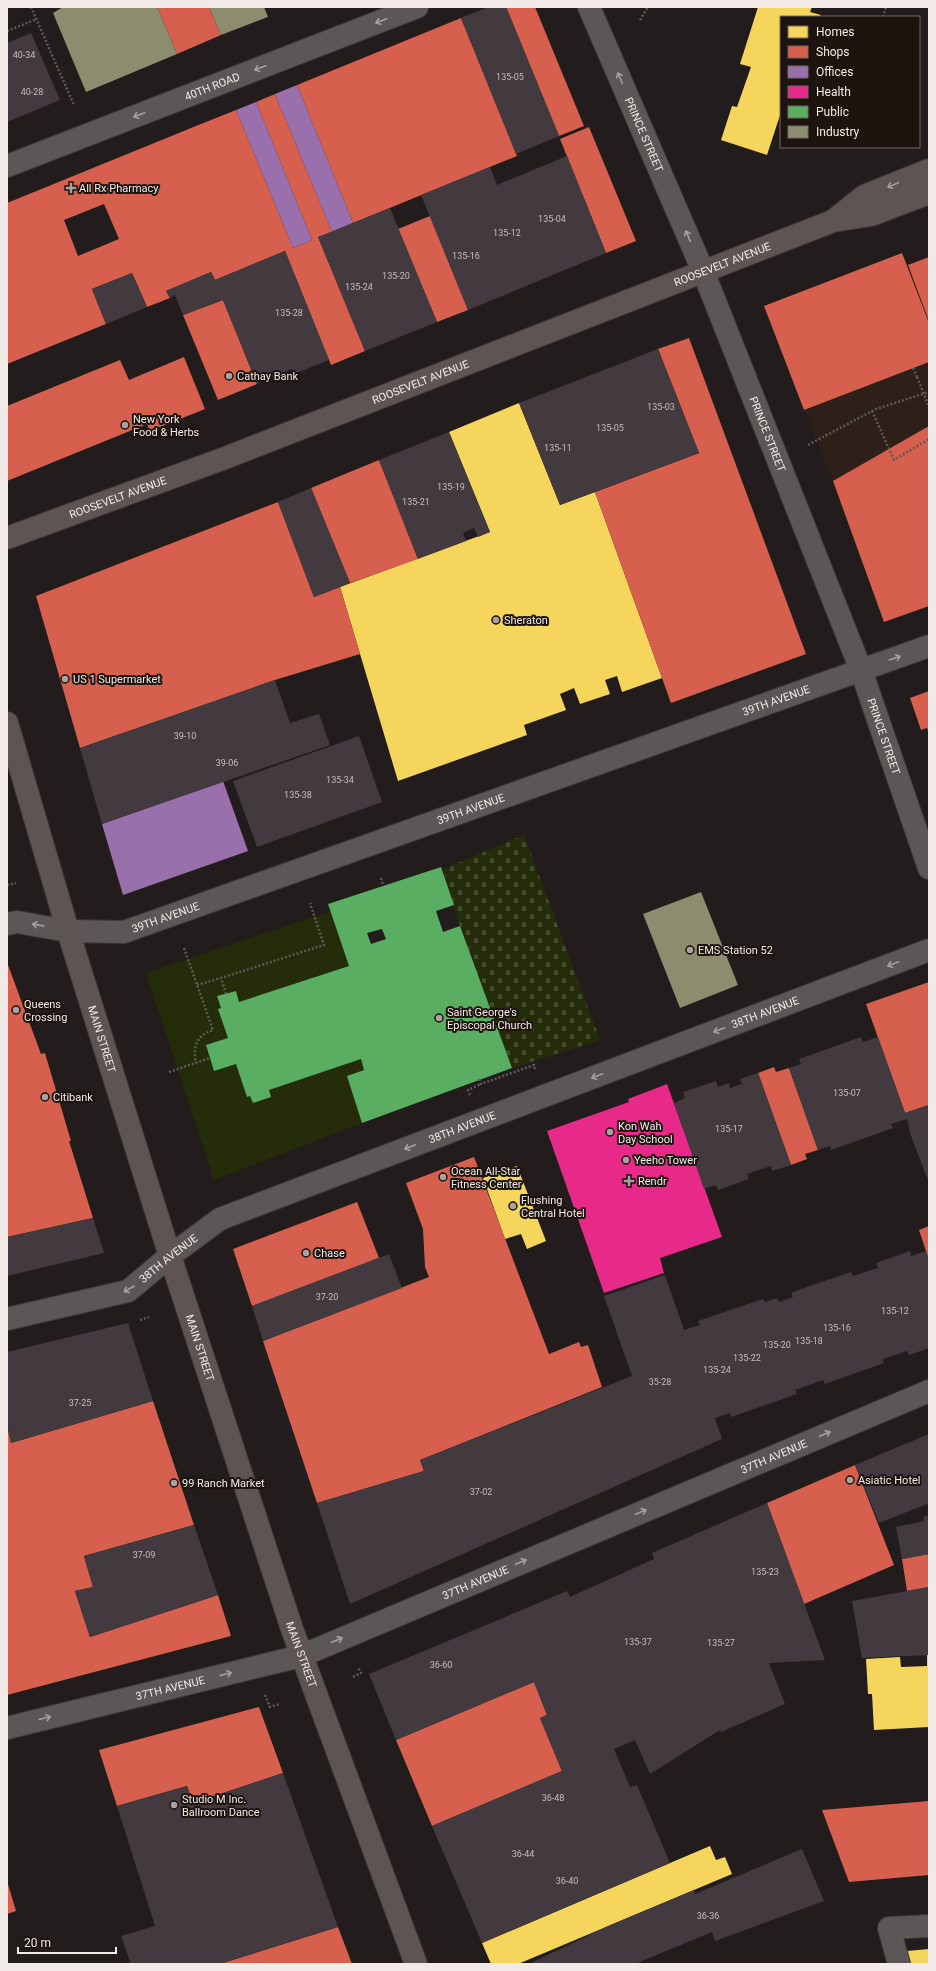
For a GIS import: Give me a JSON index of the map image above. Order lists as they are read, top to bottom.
{
  "streets": {
    "main road": ["ROOSEVELT AVENUE", "MAIN STREET"],
    "street": [
      "40TH ROAD",
      "PRINCE STREET",
      "39TH AVENUE",
      "38TH AVENUE",
      "37TH AVENUE"
    ]
  },
  "crossings": [
    ["PRINCE STREET", "ROOSEVELT AVENUE"],
    ["PRINCE STREET", "39TH AVENUE"],
    ["39TH AVENUE", "MAIN STREET"],
    ["38TH AVENUE", "MAIN STREET"],
    ["MAIN STREET", "37TH AVENUE"]
  ],
  "one_way": ["40TH ROAD", "38TH AVENUE", "37TH AVENUE"],
  "places": {
    "health": ["All Rx Pharmacy", "Rendr"],
    "other": [
      "Cathay Bank",
      "New York Food & Herbs",
      "Sheraton",
      "US 1 Supermarket",
      "EMS Station 52",
      "Queens Crossing",
      "Saint George's Episcopal Church",
      "Citibank",
      "Kon Wah Day School",
      "Yeeho Tower",
      "Ocean All-Star Fitness Center",
      "Flushing Central Hotel",
      "Chase",
      "Asiatic Hotel",
      "99 Ranch Market",
      "Studio M Inc. Ballroom Dance"
    ]
  },
  "house_numbers": [
    "40-34",
    "135-05",
    "40-28",
    "135-04",
    "135-12",
    "135-16",
    "135-20",
    "135-24",
    "135-28",
    "135-03",
    "135-05",
    "135-11",
    "135-19",
    "135-21",
    "39-10",
    "39-06",
    "135-34",
    "135-38",
    "135-07",
    "135-17",
    "37-20",
    "135-12",
    "135-16",
    "135-18",
    "135-20",
    "135-22",
    "135-24",
    "35-28",
    "37-25",
    "37-02",
    "37-09",
    "135-23",
    "135-37",
    "135-27",
    "36-60",
    "36-48",
    "36-44",
    "36-40",
    "36-36"
  ],
  "legend": [
    "Homes",
    "Shops",
    "Offices",
    "Health",
    "Public",
    "Industry"
  ],
  "scale_bar": "20 m"
}
